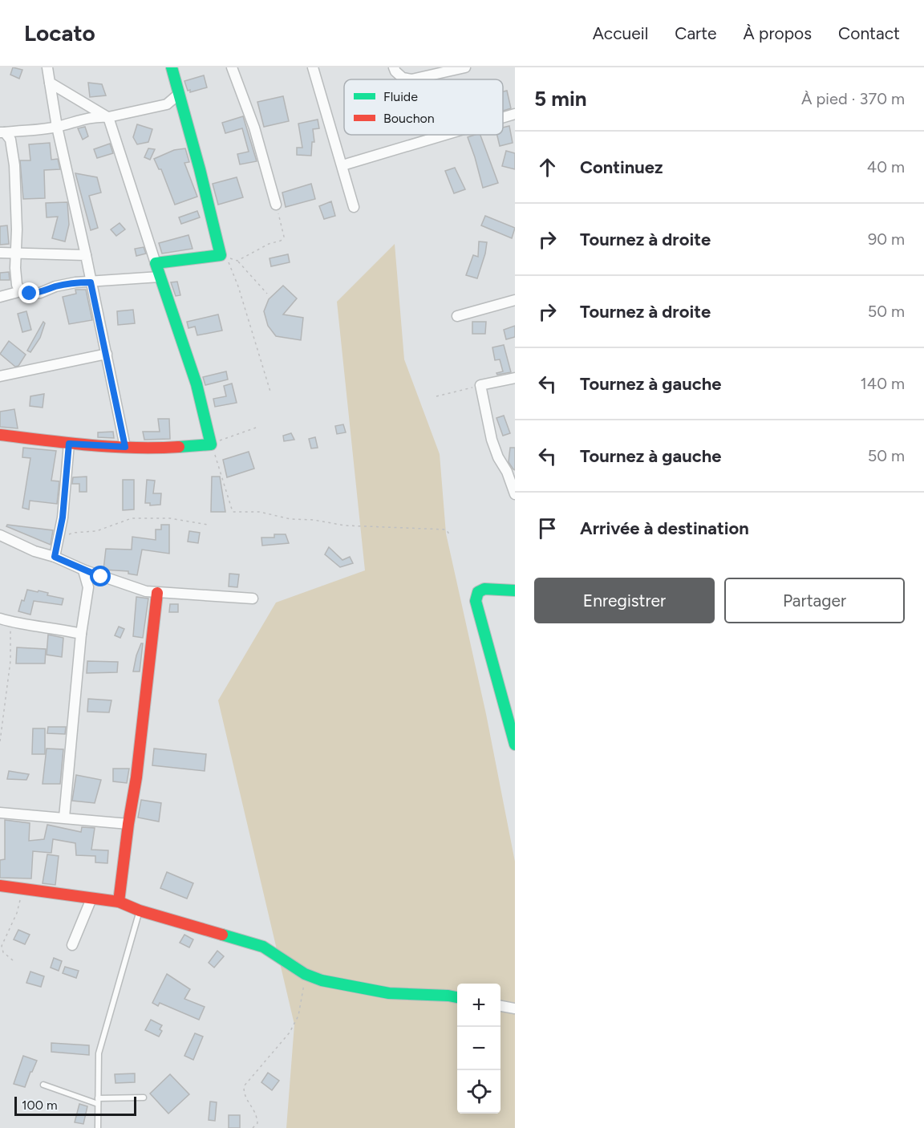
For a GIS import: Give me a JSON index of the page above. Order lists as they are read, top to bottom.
{
  "legend": ["Fluide", "Bouchon"],
  "scale_bar": "100 m",
  "page": {
    "header": "Locato",
    "nav": [
      "Accueil",
      "Carte",
      "À propos",
      "Contact"
    ],
    "heading": ["5 min", "À pied · 370 m"],
    "list": [
      ["Continuez", "40 m"],
      ["Tournez à droite", "90 m"],
      ["Tournez à droite", "50 m"],
      ["Tournez à gauche", "140 m"],
      ["Tournez à gauche", "50 m"],
      "Arrivée à destination"
    ],
    "buttons": ["Enregistrer", "Partager"],
    "map_buttons": ["+", "−"],
    "scale": "100 m"
  }
}
